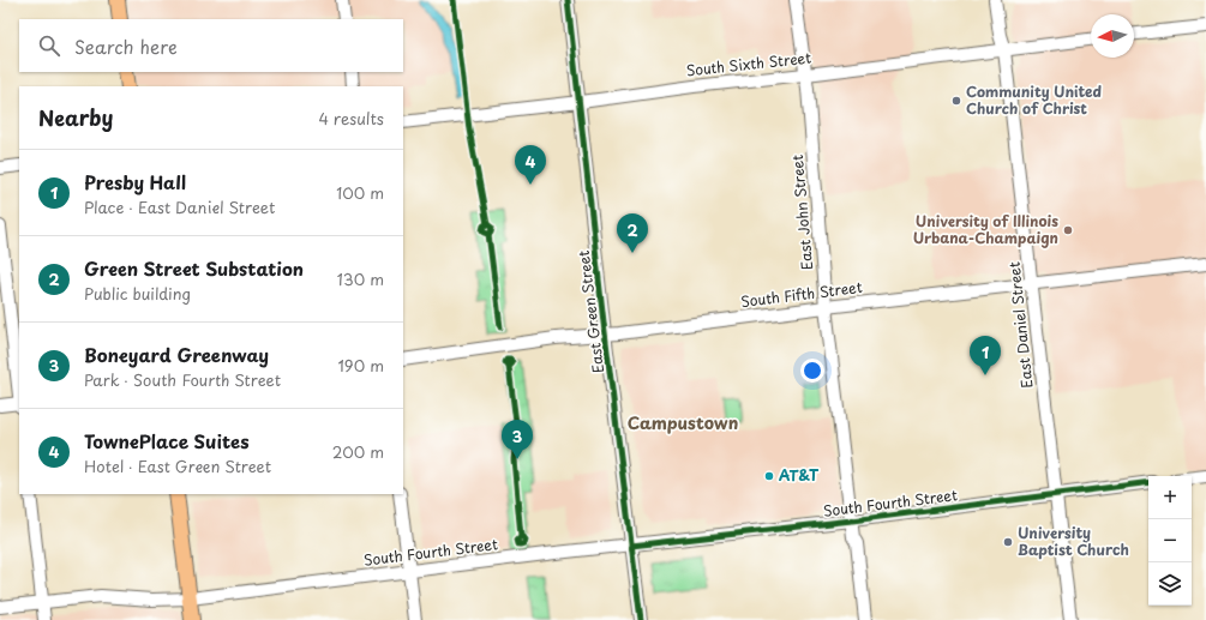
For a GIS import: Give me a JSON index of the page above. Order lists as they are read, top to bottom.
{
  "streets": {
    "street": [
      "South Sixth Street",
      "East John Street",
      "South Fifth Street",
      "East Green Street",
      "East Daniel Street",
      "South Fourth Street"
    ]
  },
  "crossings": [
    ["South Sixth Street", "East John Street"],
    ["South Sixth Street", "East Green Street"],
    ["South Sixth Street", "East Daniel Street"],
    ["East John Street", "South Fifth Street"],
    ["East John Street", "South Fourth Street"],
    ["South Fifth Street", "East Green Street"],
    ["South Fifth Street", "East Daniel Street"],
    ["East Green Street", "South Fourth Street"],
    ["East Daniel Street", "South Fourth Street"]
  ],
  "districts": ["Campustown"],
  "places": [
    "Community United Church of Christ",
    "University of Illinois Urbana-Champaign",
    "AT&T",
    "University Baptist Church"
  ],
  "north": "left",
  "page": {
    "search": "Search here",
    "heading": ["Nearby", "4 results"],
    "pins": [
      "4",
      "2",
      "1",
      "3"
    ],
    "list": [
      {
        "mark": "1",
        "name": "Presby Hall",
        "note": "Place · East Daniel Street",
        "value": "100 m"
      },
      {
        "mark": "2",
        "name": "Green Street Substation",
        "note": "Public building",
        "value": "130 m"
      },
      {
        "mark": "3",
        "name": "Boneyard Greenway",
        "note": "Park · South Fourth Street",
        "value": "190 m"
      },
      {
        "mark": "4",
        "name": "TownePlace Suites",
        "note": "Hotel · East Green Street",
        "value": "200 m"
      }
    ],
    "map_buttons": ["+", "−"]
  }
}
